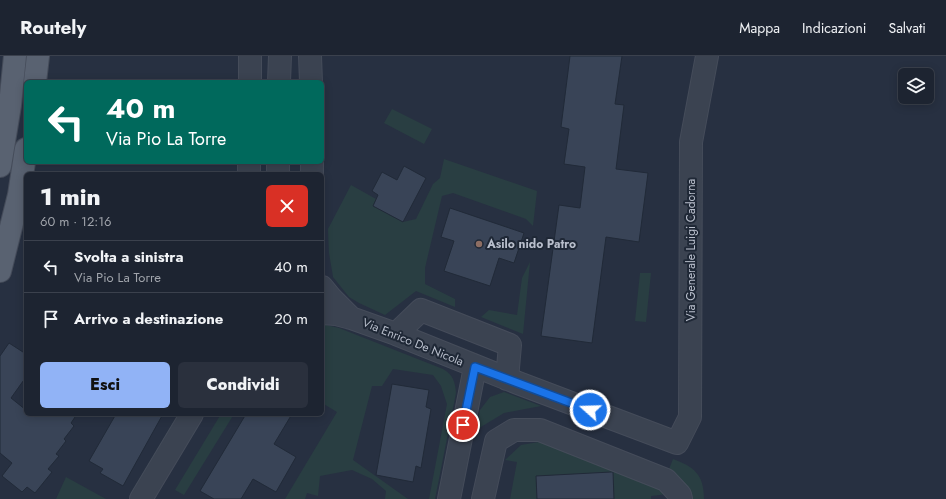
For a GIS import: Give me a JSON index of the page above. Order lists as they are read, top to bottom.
{
  "streets": {
    "street": ["Via Generale Luigi Cadorna", "Via Enrico De Nicola"]
  },
  "crossings": [
    ["Via Generale Luigi Cadorna", "Via Enrico De Nicola"]
  ],
  "places": ["Asilo nido Patro"],
  "page": {
    "header": "Routely",
    "nav": ["Mappa", "Indicazioni", "Salvati"],
    "turn": ["40 m", "Via Pio La Torre"],
    "heading": ["1 min", "60 m · 12:16"],
    "list": [
      {
        "name": "Svolta a sinistra",
        "note": "Via Pio La Torre",
        "value": "40 m"
      },
      {
        "name": "Arrivo a destinazione",
        "value": "20 m"
      }
    ],
    "buttons": ["Esci", "Condividi"]
  }
}
